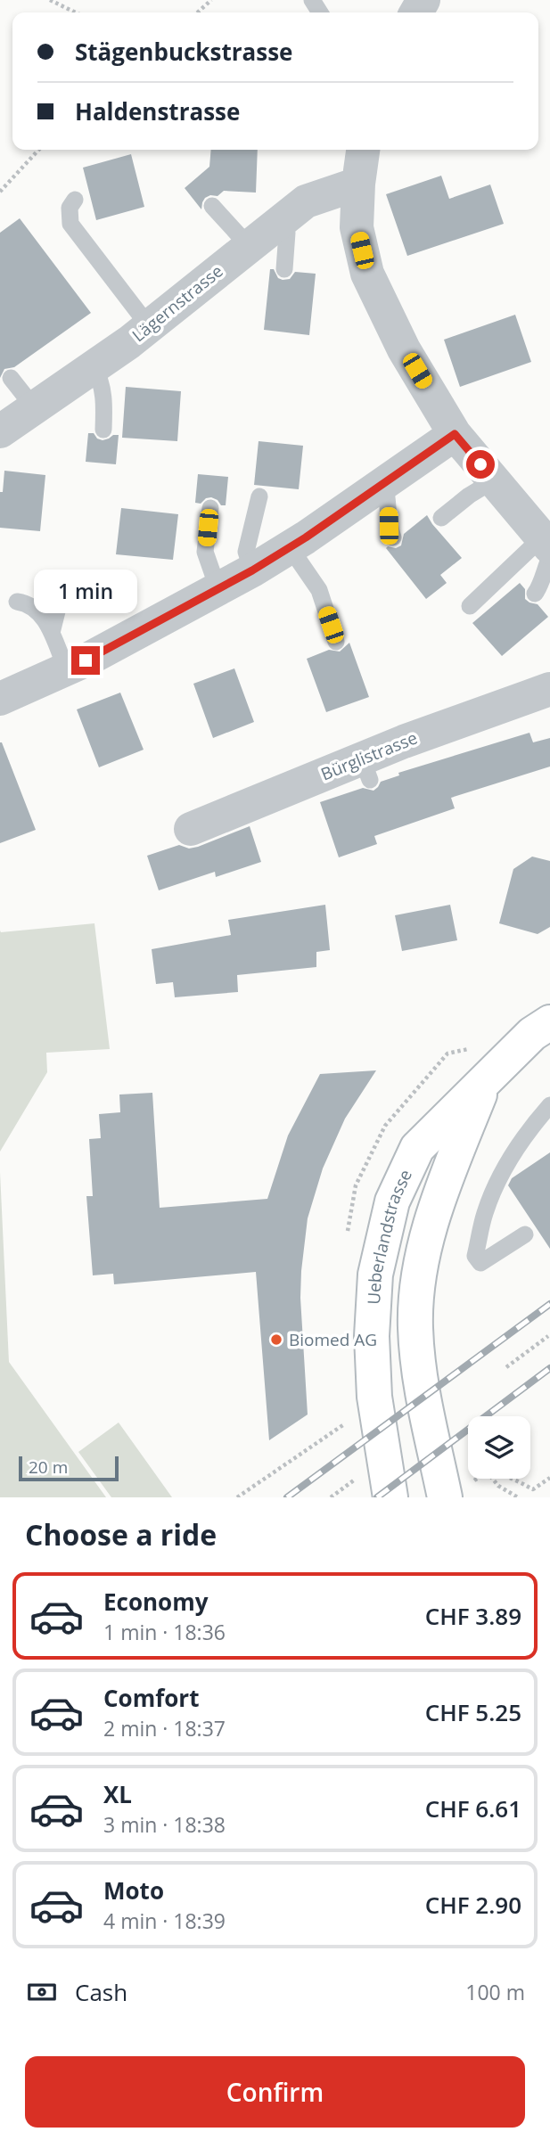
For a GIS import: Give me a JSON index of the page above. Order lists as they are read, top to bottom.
{
  "streets": {
    "main road": ["Ueberlandstrasse"],
    "street": ["Lägernstrasse", "Bürglistrasse"]
  },
  "places": ["Biomed AG"],
  "scale_bar": "20 m",
  "page": {
    "banner": ["Stägenbuckstrasse", "Haldenstrasse"],
    "bubble": "1 min",
    "scale": "20 m",
    "heading": "Choose a ride",
    "list": [
      {
        "name": "Economy",
        "note": "1 min · 18:36",
        "value": "CHF 3.89"
      },
      {
        "name": "Comfort",
        "note": "2 min · 18:37",
        "value": "CHF 5.25"
      },
      {
        "name": "XL",
        "note": "3 min · 18:38",
        "value": "CHF 6.61"
      },
      {
        "name": "Moto",
        "note": "4 min · 18:39",
        "value": "CHF 2.90"
      }
    ],
    "pay": ["Cash", "100 m"],
    "buttons": "Confirm"
  }
}
